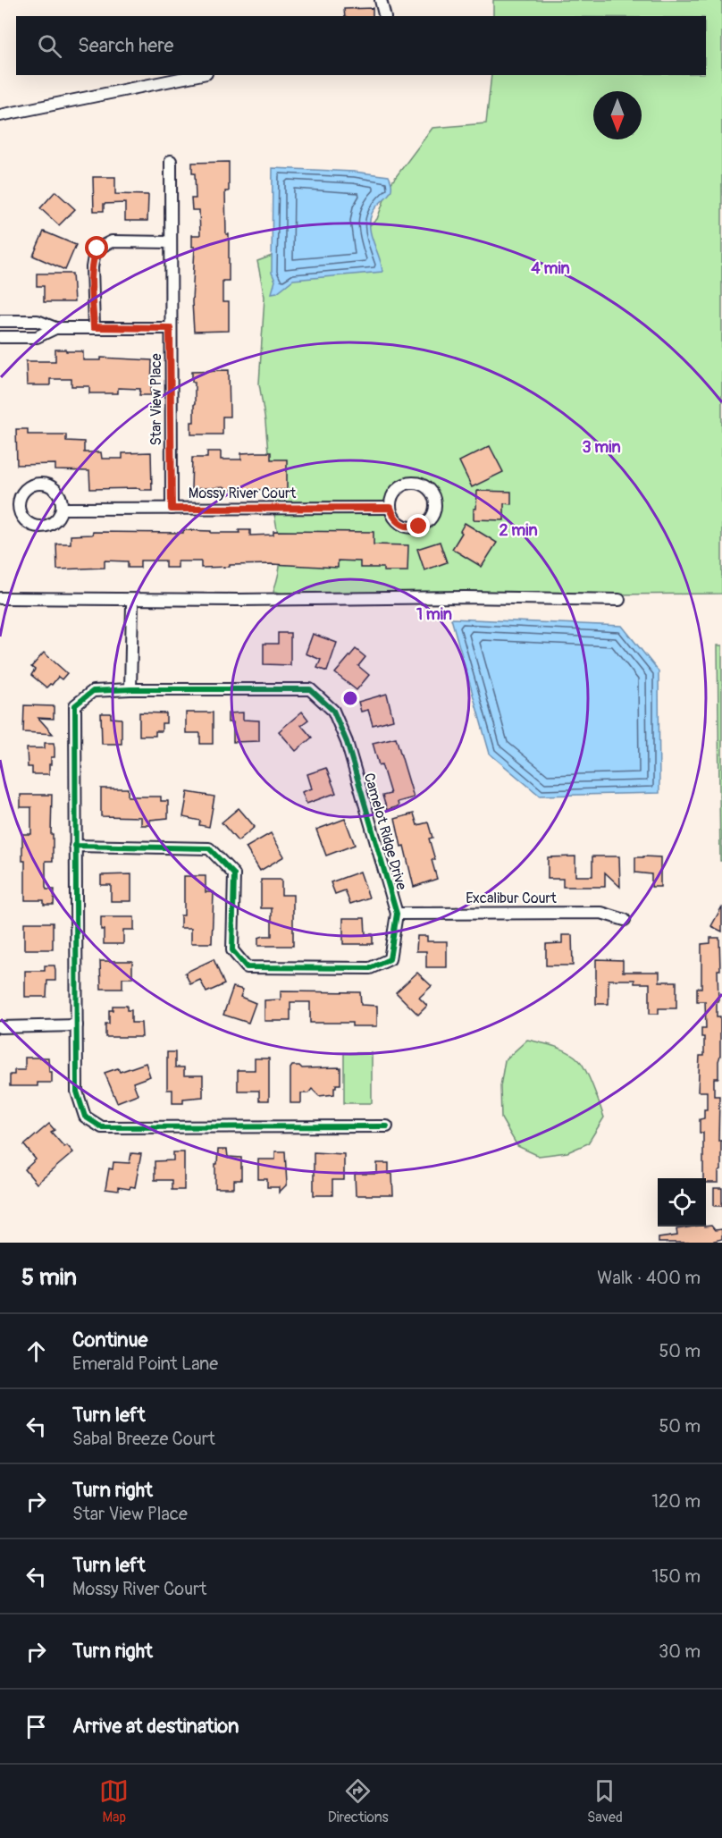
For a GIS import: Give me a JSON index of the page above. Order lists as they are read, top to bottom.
{
  "streets": {
    "street": [
      "Star View Place",
      "Mossy River Court",
      "Camelot Ridge Drive",
      "Excalibur Court"
    ]
  },
  "crossings": [
    ["Star View Place", "Mossy River Court"],
    ["Camelot Ridge Drive", "Excalibur Court"]
  ],
  "north": "bottom",
  "page": {
    "search": "Search here",
    "heading": ["5 min", "Walk · 400 m"],
    "list": [
      ["Continue", "Emerald Point Lane", "50 m"],
      ["Turn left", "Sabal Breeze Court", "50 m"],
      ["Turn right", "Star View Place", "120 m"],
      ["Turn left", "Mossy River Court", "150 m"],
      ["Turn right", "30 m"],
      "Arrive at destination"
    ],
    "nav": ["Map", "Directions", "Saved"]
  },
  "rings": [
    "4 min",
    "3 min",
    "2 min",
    "1 min"
  ]
}
